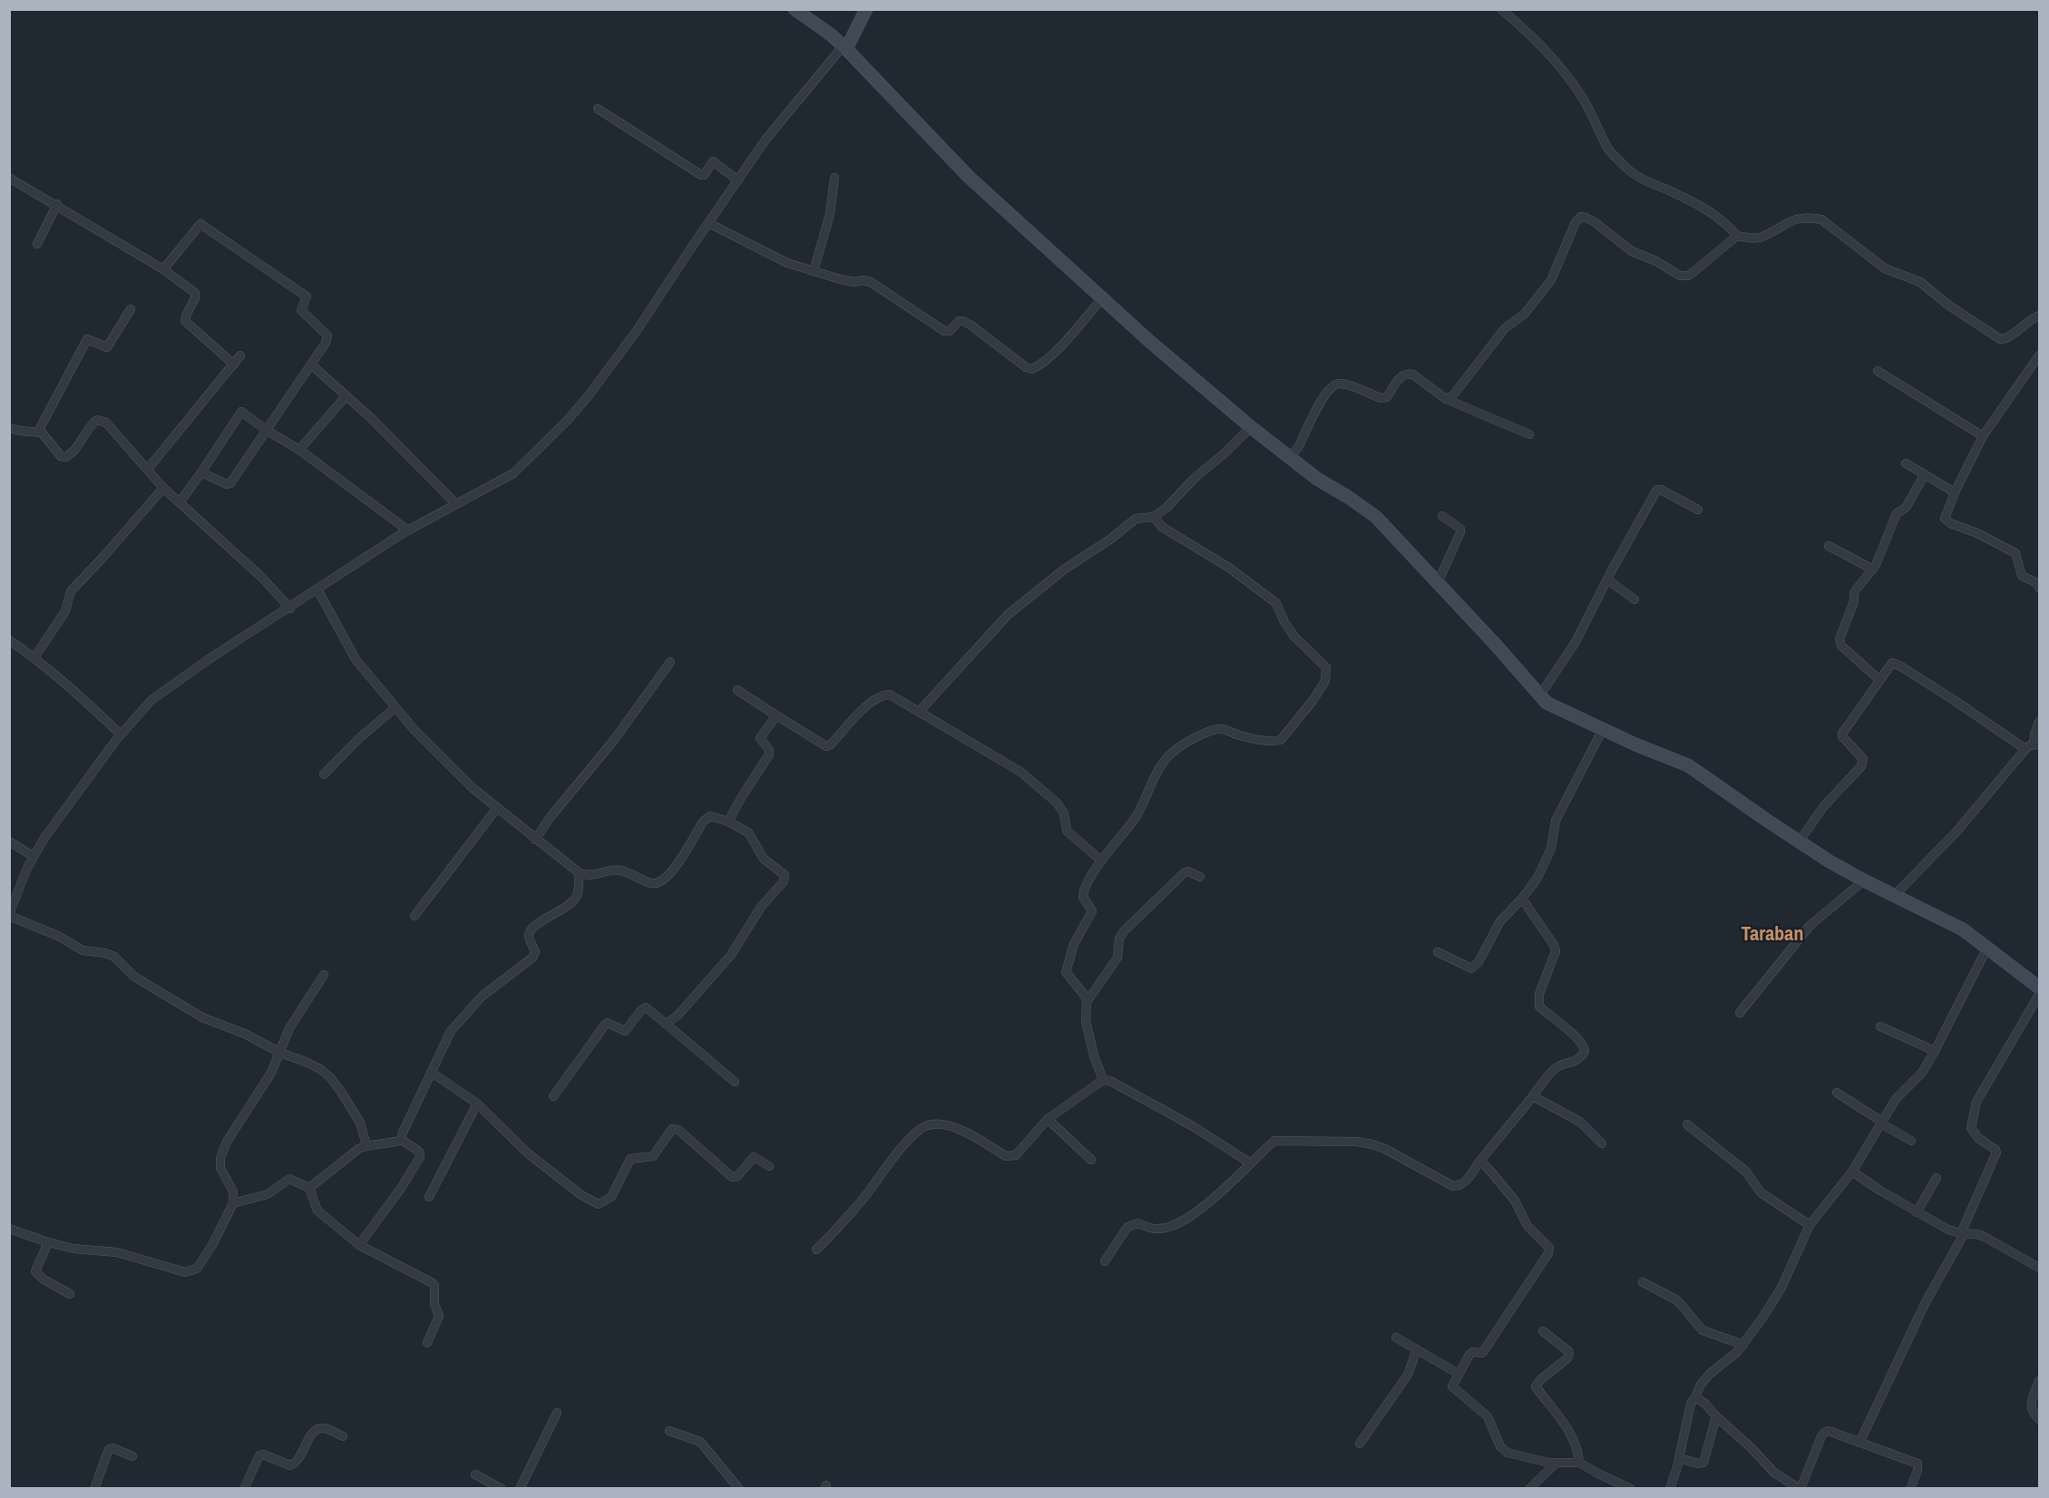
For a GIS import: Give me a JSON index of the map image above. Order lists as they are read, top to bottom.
{
  "districts": ["Taraban"]
}
